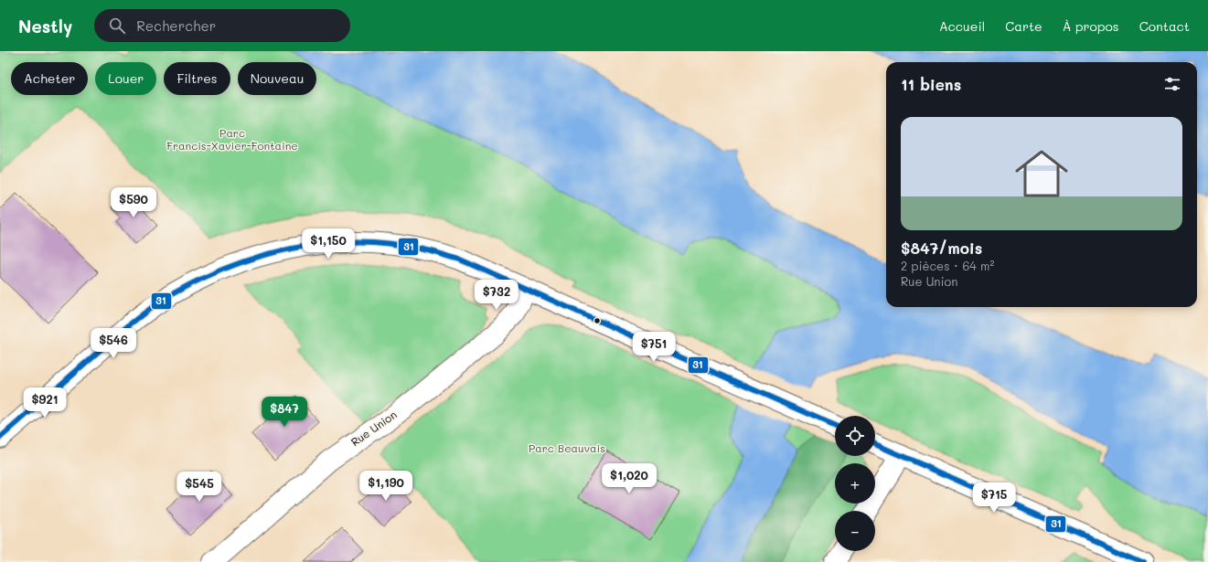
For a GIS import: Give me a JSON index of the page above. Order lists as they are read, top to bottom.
{
  "streets": {
    "street": ["Rue Union"]
  },
  "parks": ["Parc Francis-Xavier-Fontaine", "Parc Beauvais"],
  "lines": ["transit line 31"],
  "page": {
    "header": "Nestly",
    "search": "Rechercher",
    "nav": [
      "Accueil",
      "Carte",
      "À propos",
      "Contact"
    ],
    "chip": [
      "Acheter",
      "Louer",
      "Filtres",
      "Nouveau"
    ],
    "heading": "11 biens",
    "list": [
      {
        "name": "$847/mois",
        "note": "2 pièces · 64 m² · Rue Union"
      }
    ],
    "price": [
      "$590",
      "$1,150",
      "$732",
      "$546",
      "$751",
      "$921",
      "$847",
      "$1,020",
      "$1,190",
      "$545",
      "$715"
    ],
    "map_buttons": ["+", "−"]
  }
}
